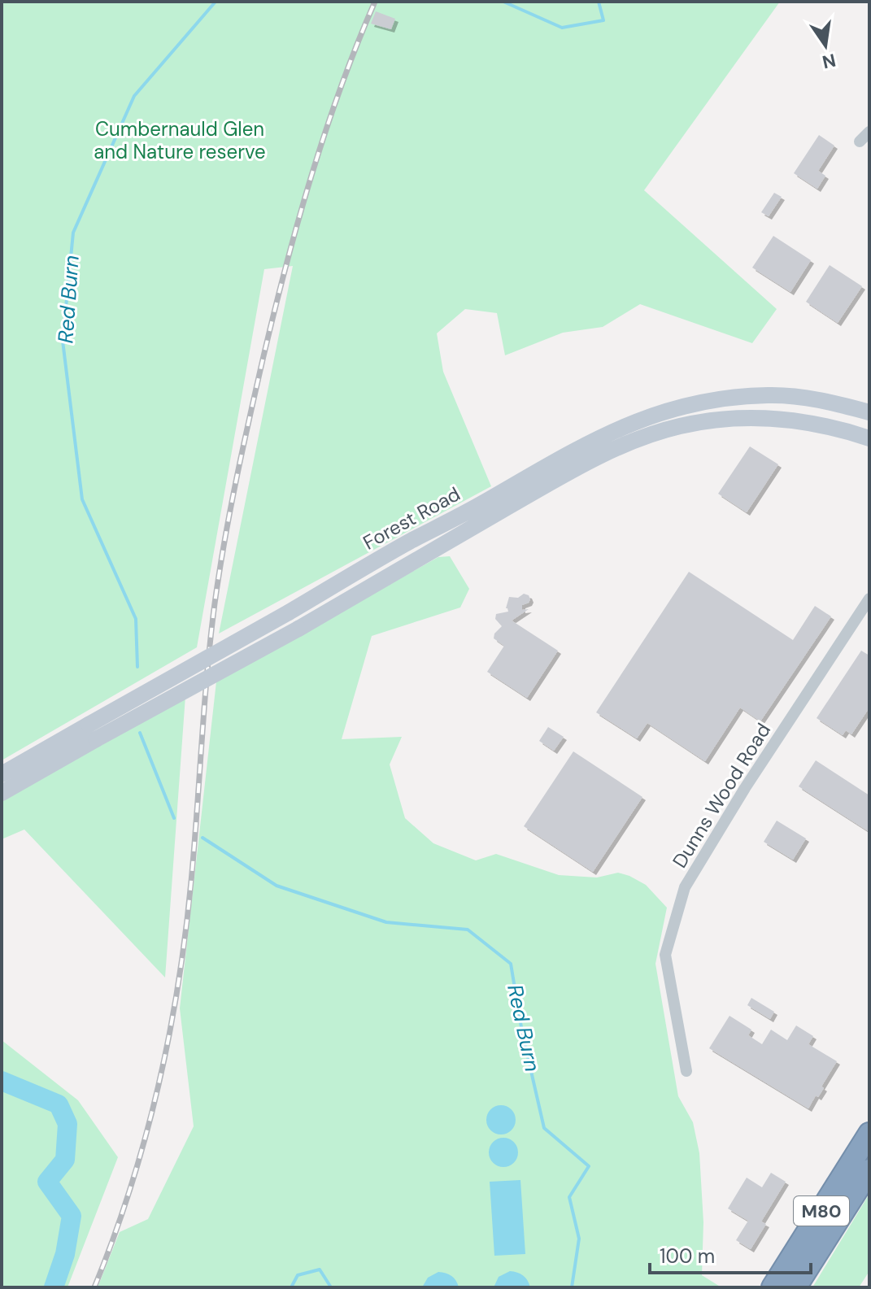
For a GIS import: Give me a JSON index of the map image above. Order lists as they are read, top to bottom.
{
  "streets": {
    "highway": ["M80"],
    "street": ["Forest Road", "Dunns Wood Road"]
  },
  "water": ["Red Burn"],
  "parks": ["Cumbernauld Glen and Nature reserve"],
  "scale_bar": "100 m",
  "north": "bottom"
}
